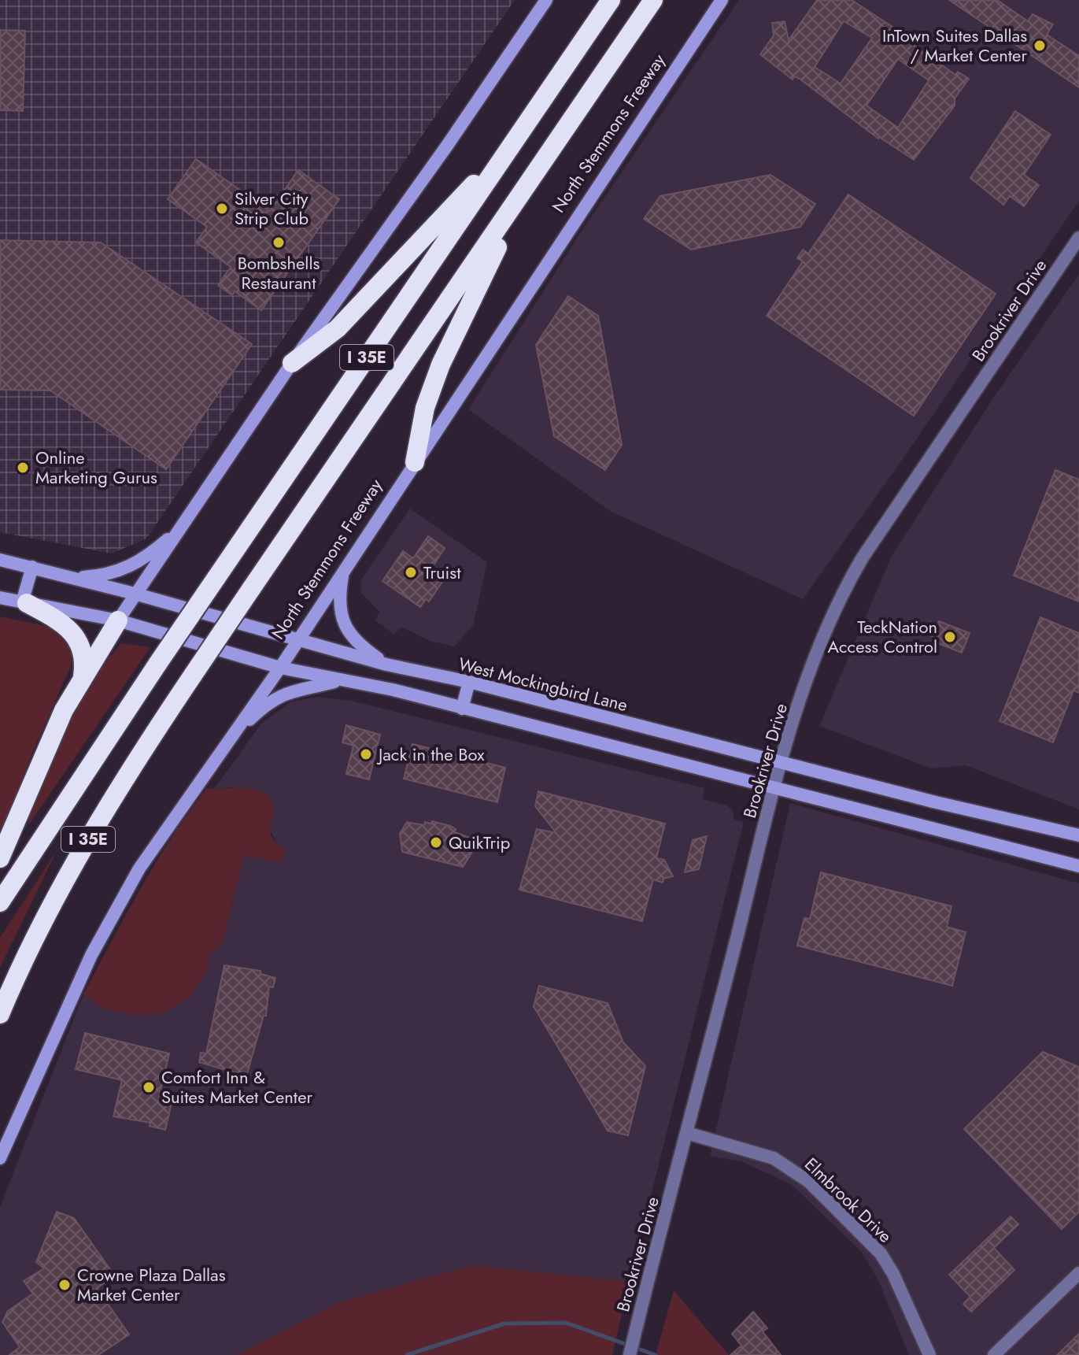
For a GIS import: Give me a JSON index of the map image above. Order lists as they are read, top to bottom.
{
  "streets": {
    "highway": ["I 35E"],
    "main road": ["North Stemmons Freeway", "West Mockingbird Lane"],
    "street": ["Brookriver Drive", "Elmbrook Drive"]
  },
  "crossings": [
    ["North Stemmons Freeway", "West Mockingbird Lane"],
    ["Brookriver Drive", "West Mockingbird Lane"],
    ["Brookriver Drive", "Elmbrook Drive"]
  ],
  "places": [
    "InTown Suites Dallas / Market Center",
    "Silver City Strip Club",
    "Bombshells Restaurant",
    "Online Marketing Gurus",
    "Truist",
    "TeckNation Access Control",
    "Jack in the Box",
    "QuikTrip",
    "Comfort Inn & Suites Market Center",
    "Crowne Plaza Dallas Market Center"
  ]
}
